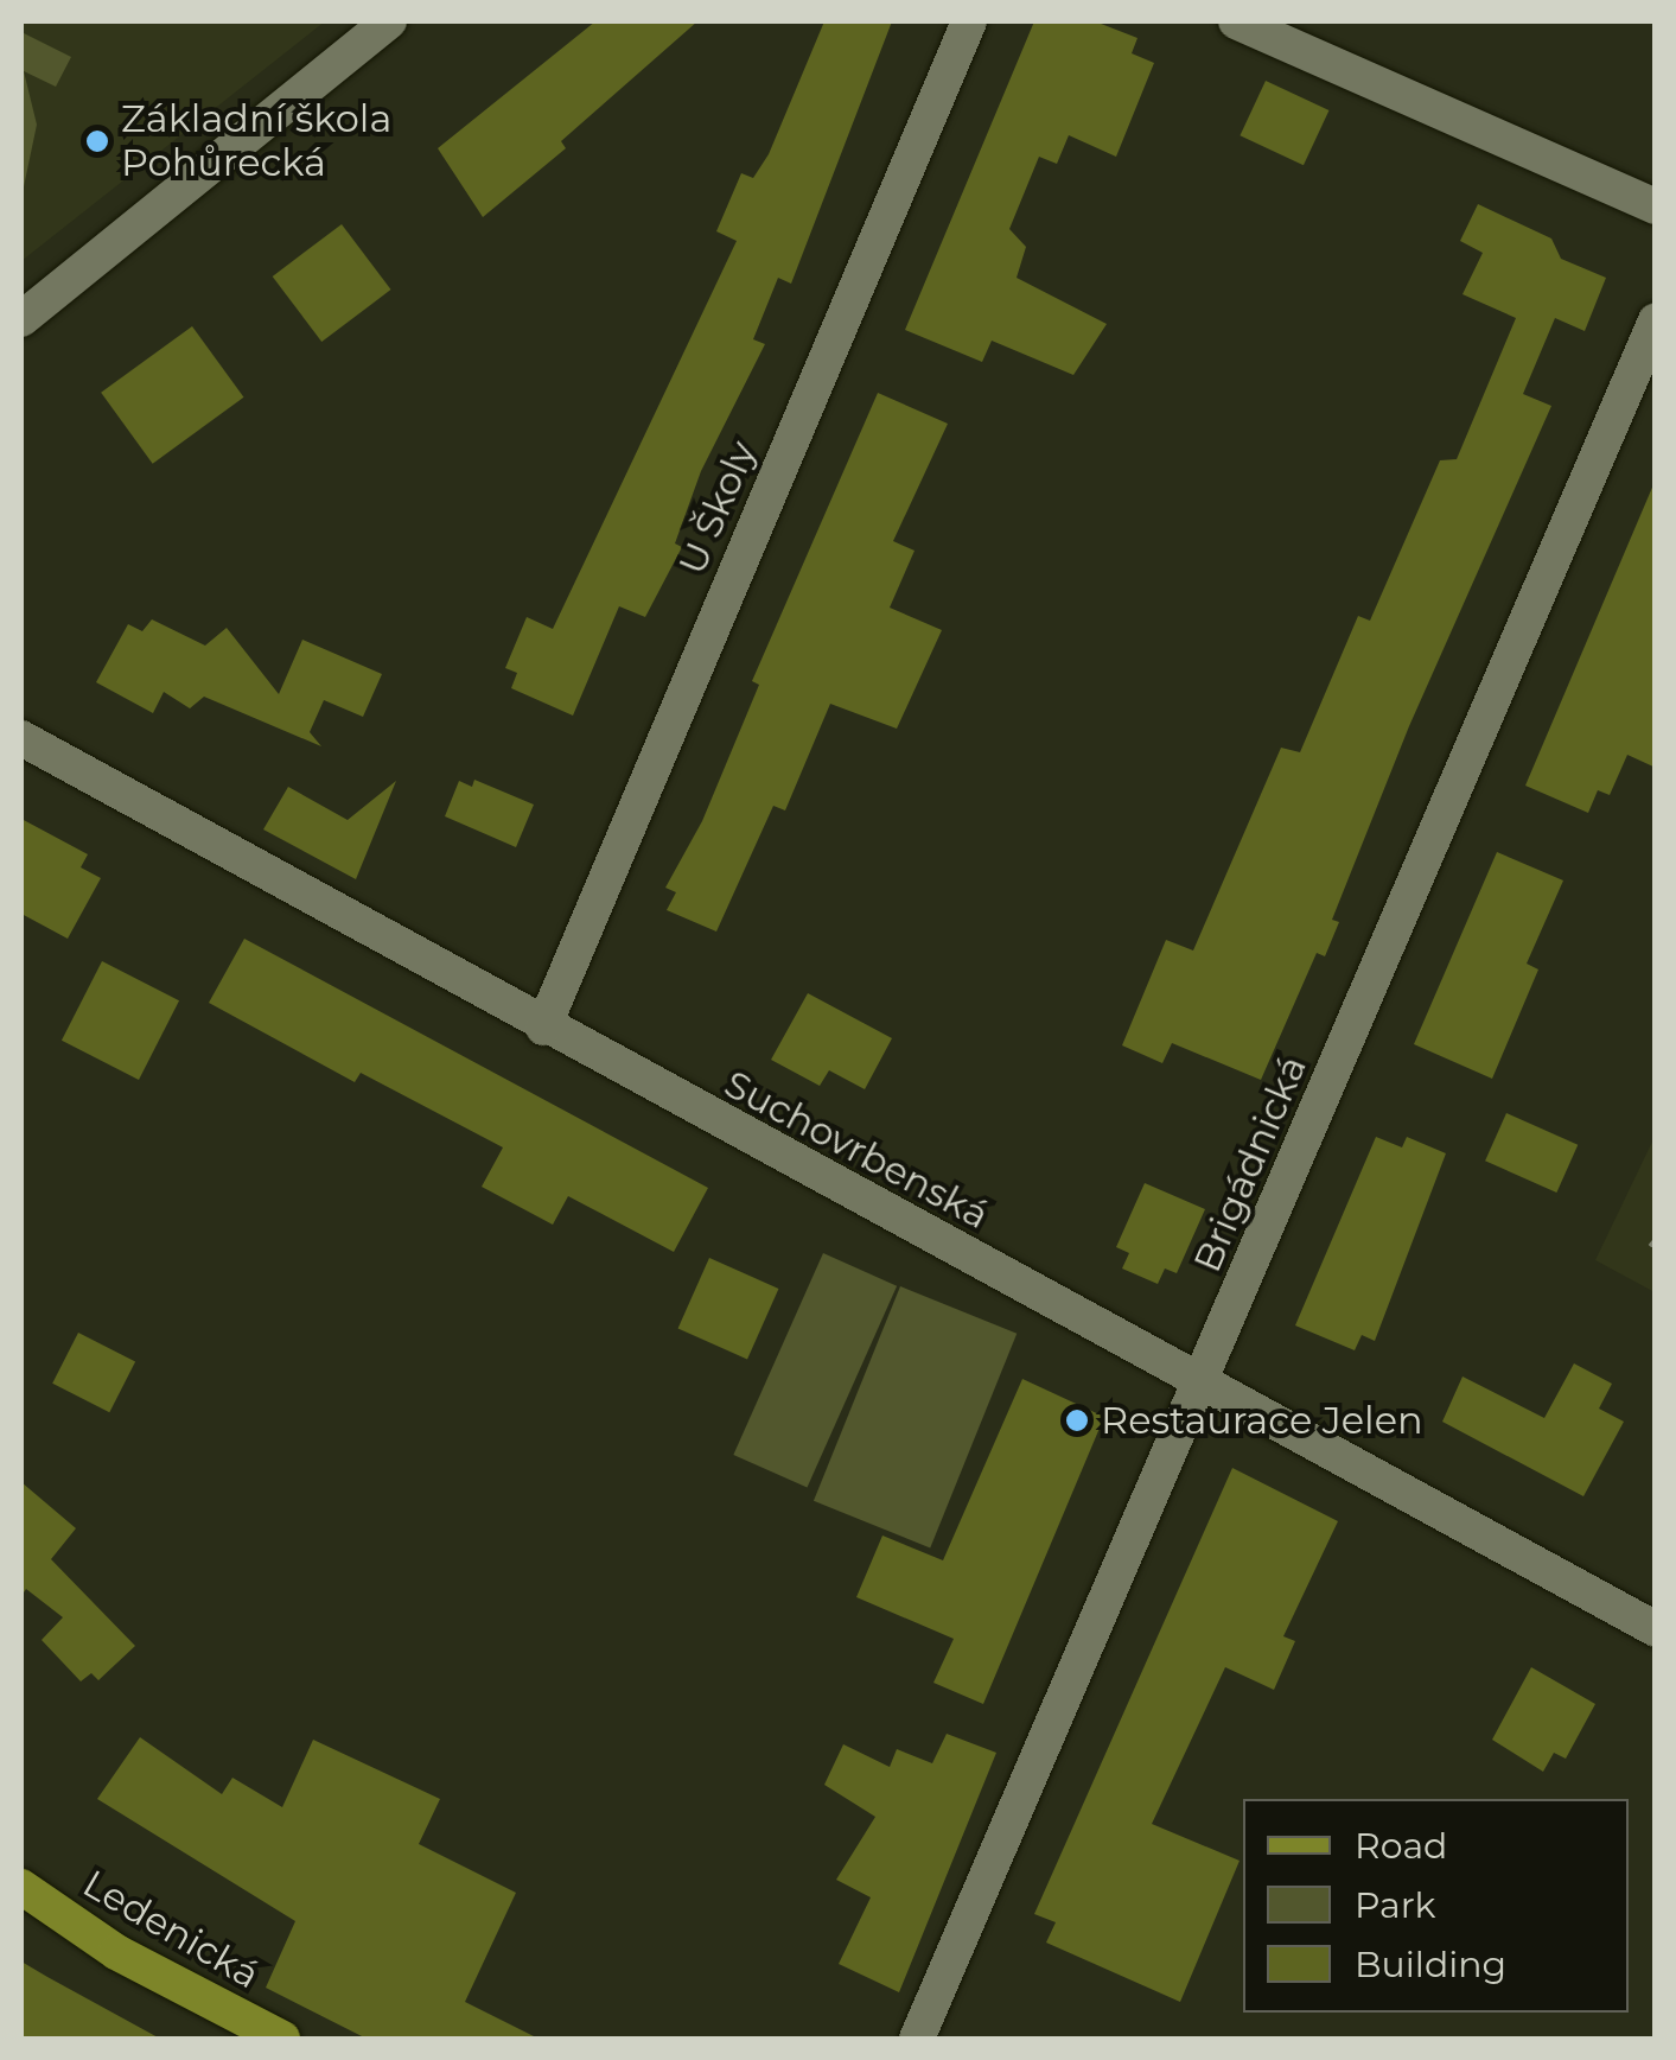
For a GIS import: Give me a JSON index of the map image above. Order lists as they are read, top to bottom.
{
  "streets": {
    "main road": ["Ledenická"],
    "street": ["U Školy", "Suchovrbenská", "Brigádnická"]
  },
  "crossings": [
    ["U Školy", "Suchovrbenská"],
    ["Suchovrbenská", "Brigádnická"]
  ],
  "places": ["Základní škola Pohůrecká", "Restaurace Jelen"],
  "legend": ["Road", "Park", "Building"]
}
